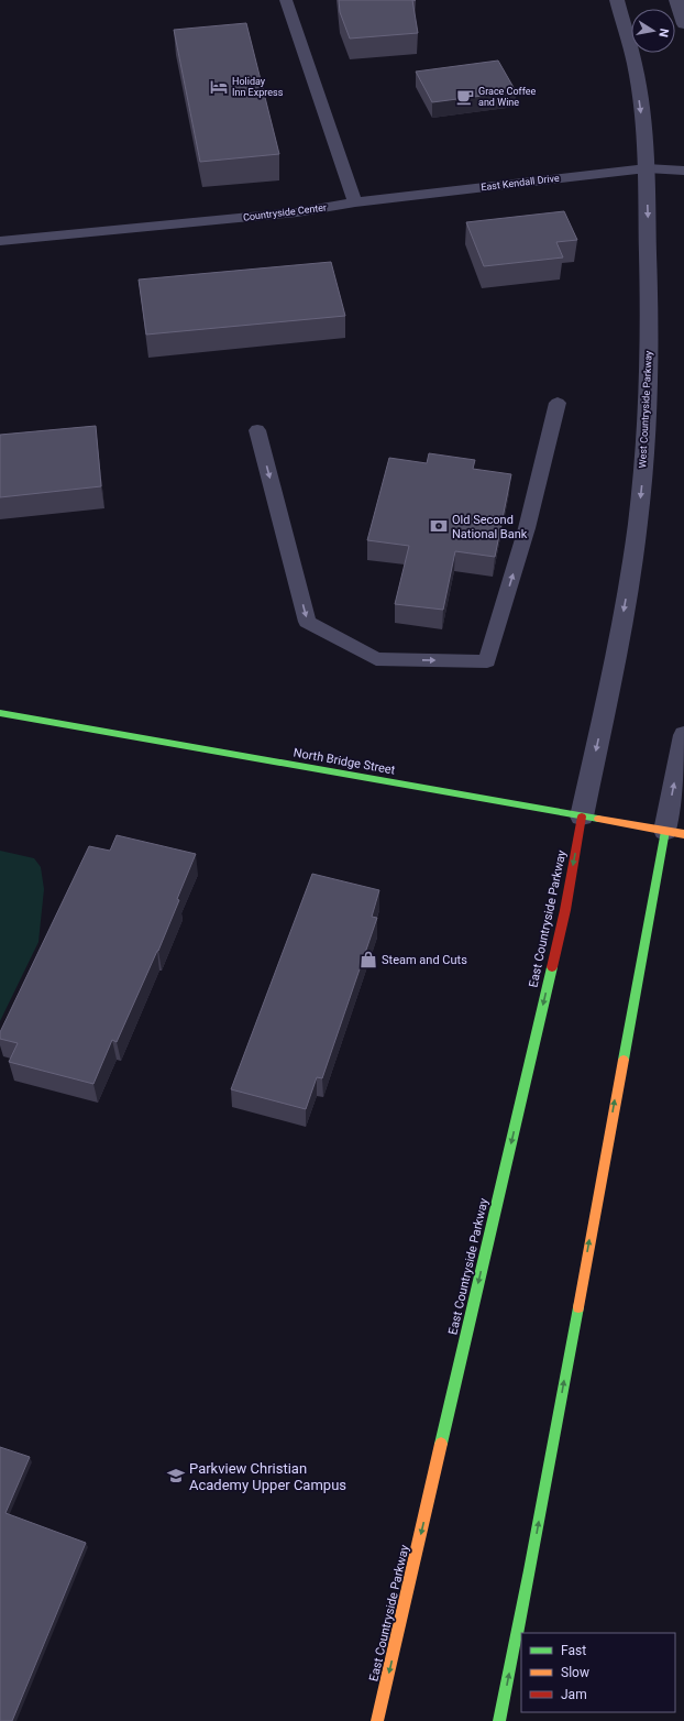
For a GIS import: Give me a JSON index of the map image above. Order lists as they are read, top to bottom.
{
  "streets": {
    "main road": ["North Bridge Street", "East Countryside Parkway"],
    "street": ["West Countryside Parkway"],
    "lane": ["East Kendall Drive", "Countryside Center"]
  },
  "crossings": [
    ["East Kendall Drive", "Countryside Center"],
    ["East Kendall Drive", "West Countryside Parkway"],
    ["West Countryside Parkway", "North Bridge Street"],
    ["West Countryside Parkway", "East Countryside Parkway"],
    ["North Bridge Street", "East Countryside Parkway"]
  ],
  "one_way": ["West Countryside Parkway", "East Countryside Parkway"],
  "places": {
    "hotel": ["Holiday Inn Express"],
    "cafe": ["Grace Coffee and Wine"],
    "bank": ["Old Second National Bank"],
    "shop": ["Steam and Cuts"],
    "school or university": ["Parkview Christian Academy Upper Campus"]
  },
  "legend": ["Fast", "Slow", "Jam"],
  "north": "right"
}
